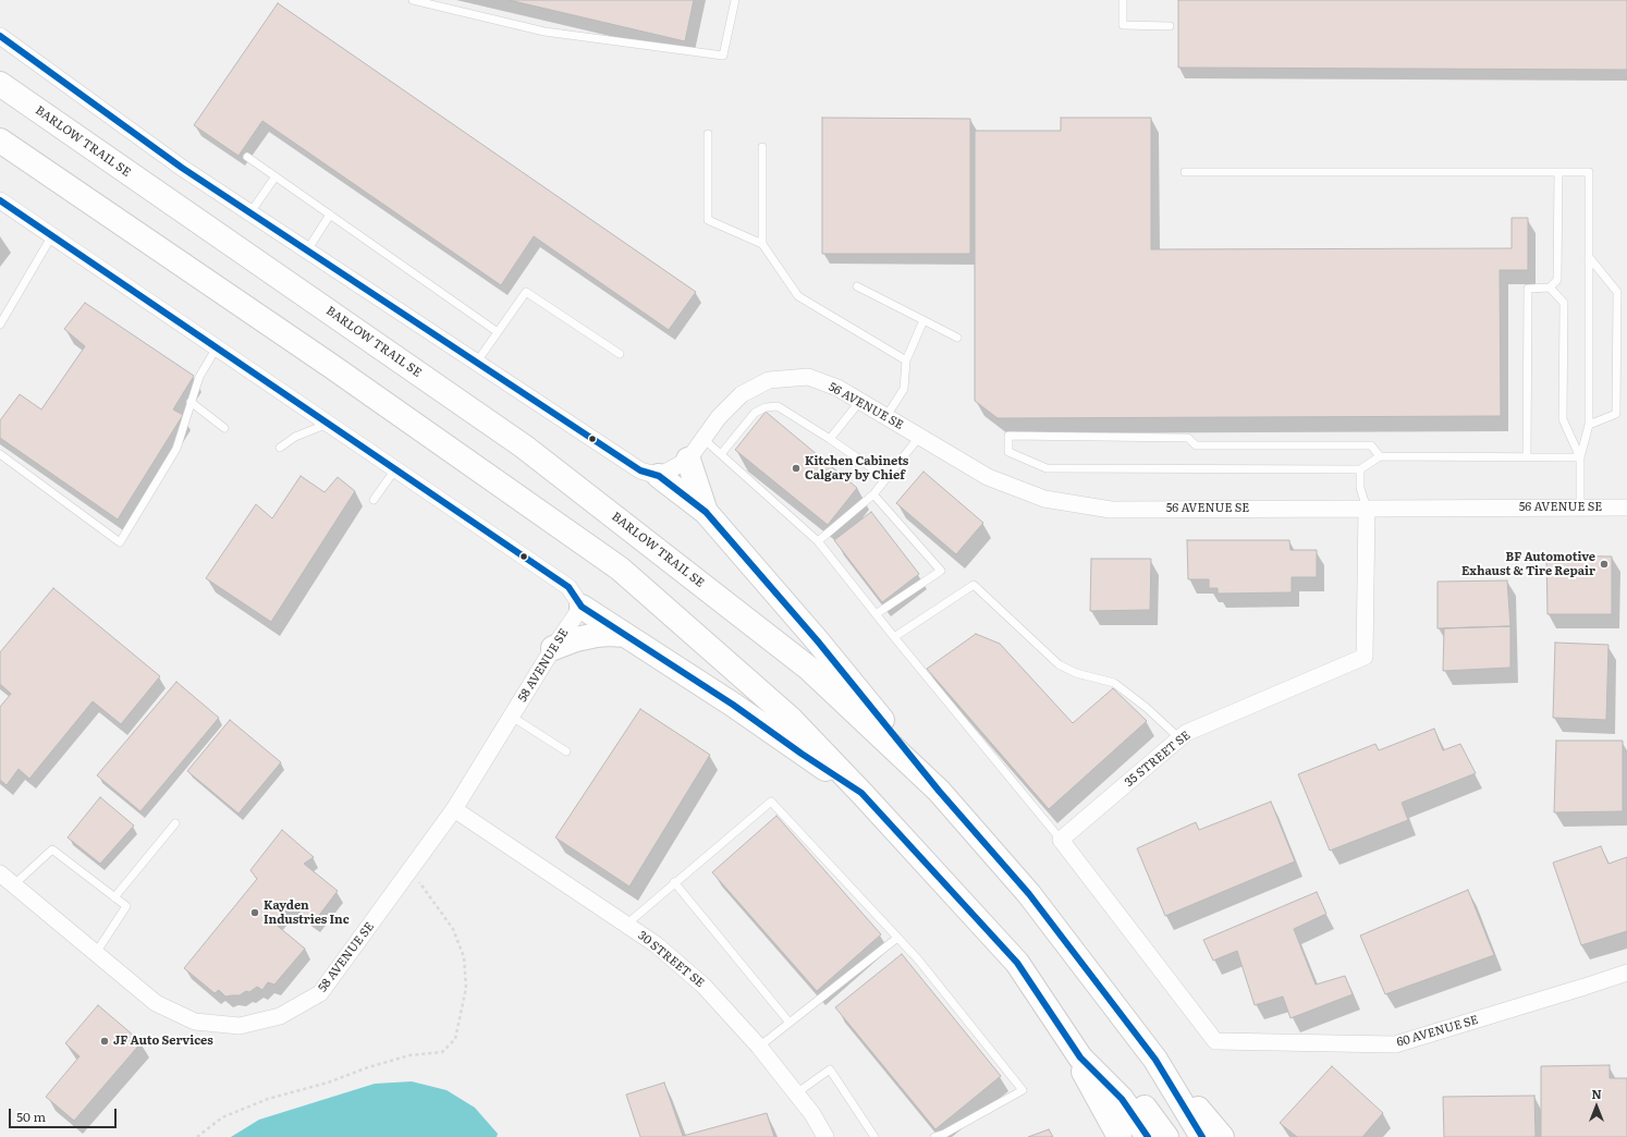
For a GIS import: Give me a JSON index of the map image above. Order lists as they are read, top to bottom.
{
  "streets": {
    "main road": ["BARLOW TRAIL SE"],
    "street": [
      "56 AVENUE SE",
      "58 AVENUE SE",
      "35 STREET SE",
      "30 STREET SE",
      "60 AVENUE SE"
    ]
  },
  "crossings": [
    ["56 AVENUE SE", "35 STREET SE"],
    ["58 AVENUE SE", "30 STREET SE"],
    ["35 STREET SE", "60 AVENUE SE"]
  ],
  "places": [
    "Kitchen Cabinets Calgary by Chief",
    "BF Automotive Exhaust & Tire Repair",
    "Kayden Industries Inc",
    "JF Auto Services"
  ],
  "scale_bar": "50 m",
  "north": "top"
}
